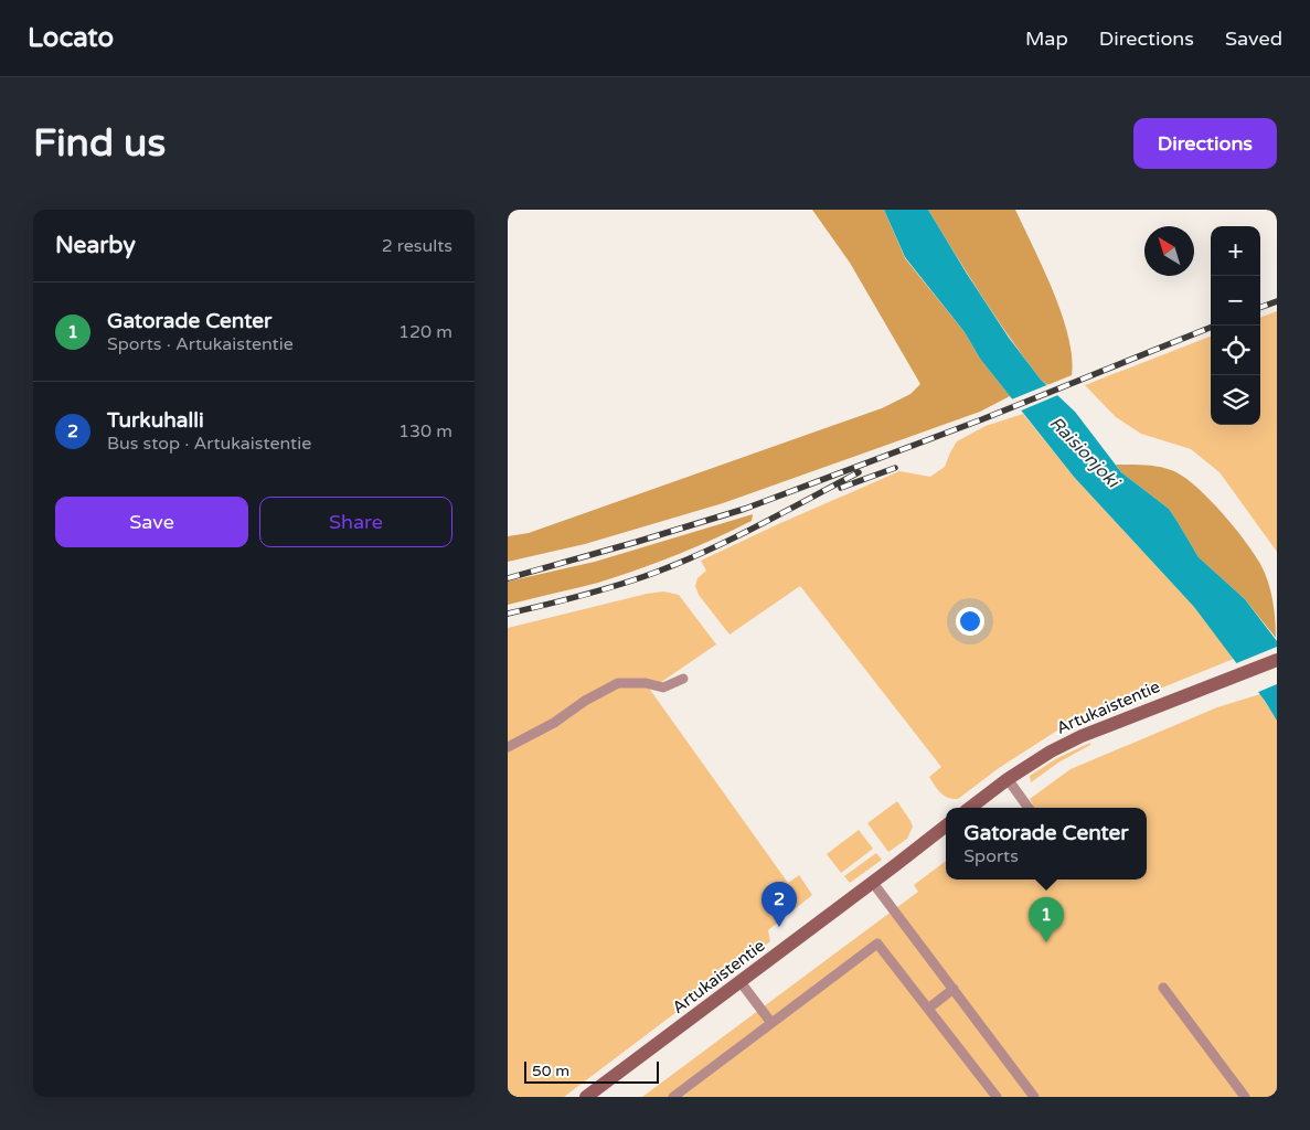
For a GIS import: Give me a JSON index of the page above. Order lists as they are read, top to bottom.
{
  "streets": {
    "street": ["Artukaistentie"]
  },
  "water": ["Raisionjoki"],
  "scale_bar": "50 m",
  "north": "top left",
  "page": {
    "header": "Locato",
    "nav": ["Map", "Directions", "Saved"],
    "buttons": [
      "Directions",
      ["Save", "Share"]
    ],
    "title": "Find us",
    "heading": ["Nearby", "2 results"],
    "map_buttons": ["+", "−"],
    "list": [
      {
        "mark": "1",
        "name": "Gatorade Center",
        "note": "Sports · Artukaistentie",
        "value": "120 m"
      },
      {
        "mark": "2",
        "name": "Turkuhalli",
        "note": "Bus stop · Artukaistentie",
        "value": "130 m"
      }
    ],
    "popup": ["Gatorade Center", "Sports"],
    "pins": ["2", "1"],
    "scale": "50 m"
  }
}
